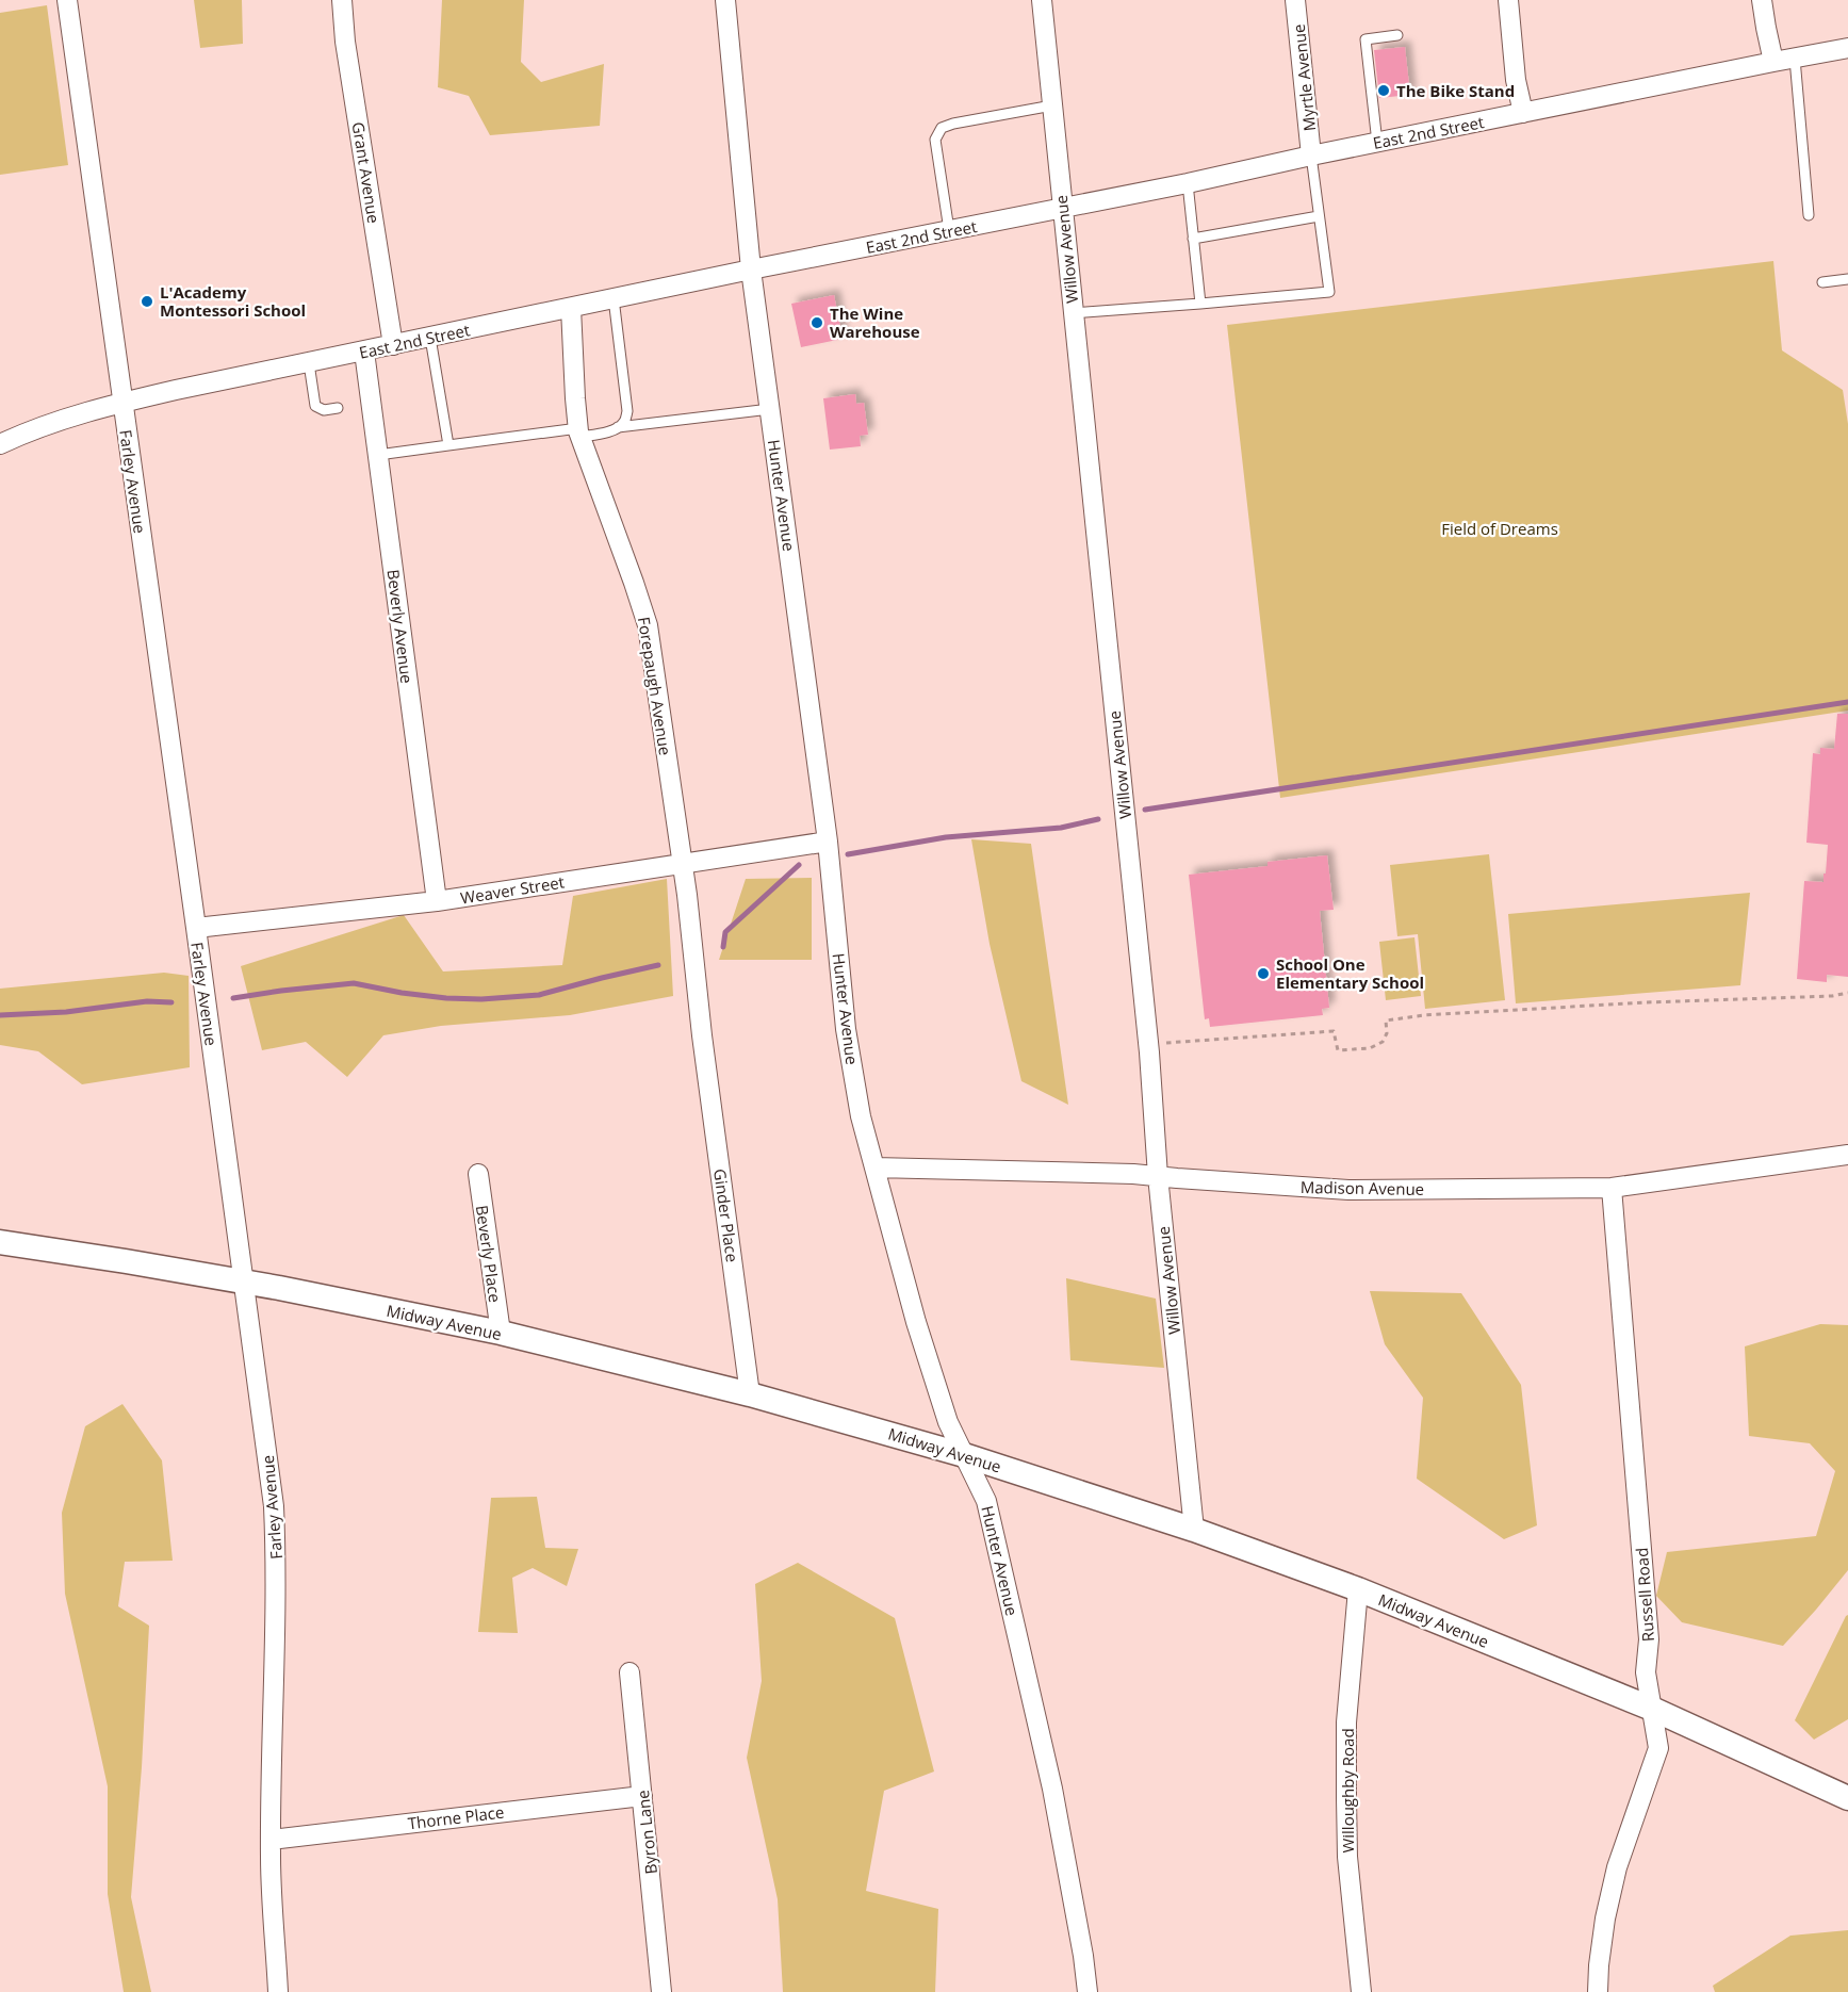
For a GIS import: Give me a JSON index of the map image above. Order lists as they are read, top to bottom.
{
  "streets": {
    "street": [
      "Myrtle Avenue",
      "East 2nd Street",
      "Grant Avenue",
      "Willow Avenue",
      "Farley Avenue",
      "Hunter Avenue",
      "Beverly Avenue",
      "Forepaugh Avenue",
      "Weaver Street",
      "Madison Avenue",
      "Ginder Place",
      "Beverly Place",
      "Midway Avenue",
      "Russell Road",
      "Willoughby Road",
      "Thorne Place",
      "Byron Lane"
    ]
  },
  "crossings": [
    ["Myrtle Avenue", "East 2nd Street"],
    ["East 2nd Street", "Grant Avenue"],
    ["East 2nd Street", "Willow Avenue"],
    ["East 2nd Street", "Farley Avenue"],
    ["East 2nd Street", "Hunter Avenue"],
    ["East 2nd Street", "Beverly Avenue"],
    ["East 2nd Street", "Forepaugh Avenue"],
    ["Willow Avenue", "Madison Avenue"],
    ["Willow Avenue", "Midway Avenue"],
    ["Farley Avenue", "Weaver Street"],
    ["Farley Avenue", "Midway Avenue"],
    ["Farley Avenue", "Thorne Place"],
    ["Hunter Avenue", "Weaver Street"],
    ["Hunter Avenue", "Madison Avenue"],
    ["Hunter Avenue", "Midway Avenue"],
    ["Beverly Avenue", "Weaver Street"],
    ["Forepaugh Avenue", "Weaver Street"],
    ["Forepaugh Avenue", "Ginder Place"],
    ["Madison Avenue", "Russell Road"],
    ["Ginder Place", "Midway Avenue"],
    ["Beverly Place", "Midway Avenue"],
    ["Midway Avenue", "Russell Road"],
    ["Midway Avenue", "Willoughby Road"],
    ["Thorne Place", "Byron Lane"]
  ],
  "parks": ["Field of Dreams"],
  "places": [
    "The Bike Stand",
    "L'Academy Montessori School",
    "The Wine Warehouse",
    "School One Elementary School"
  ]
}
